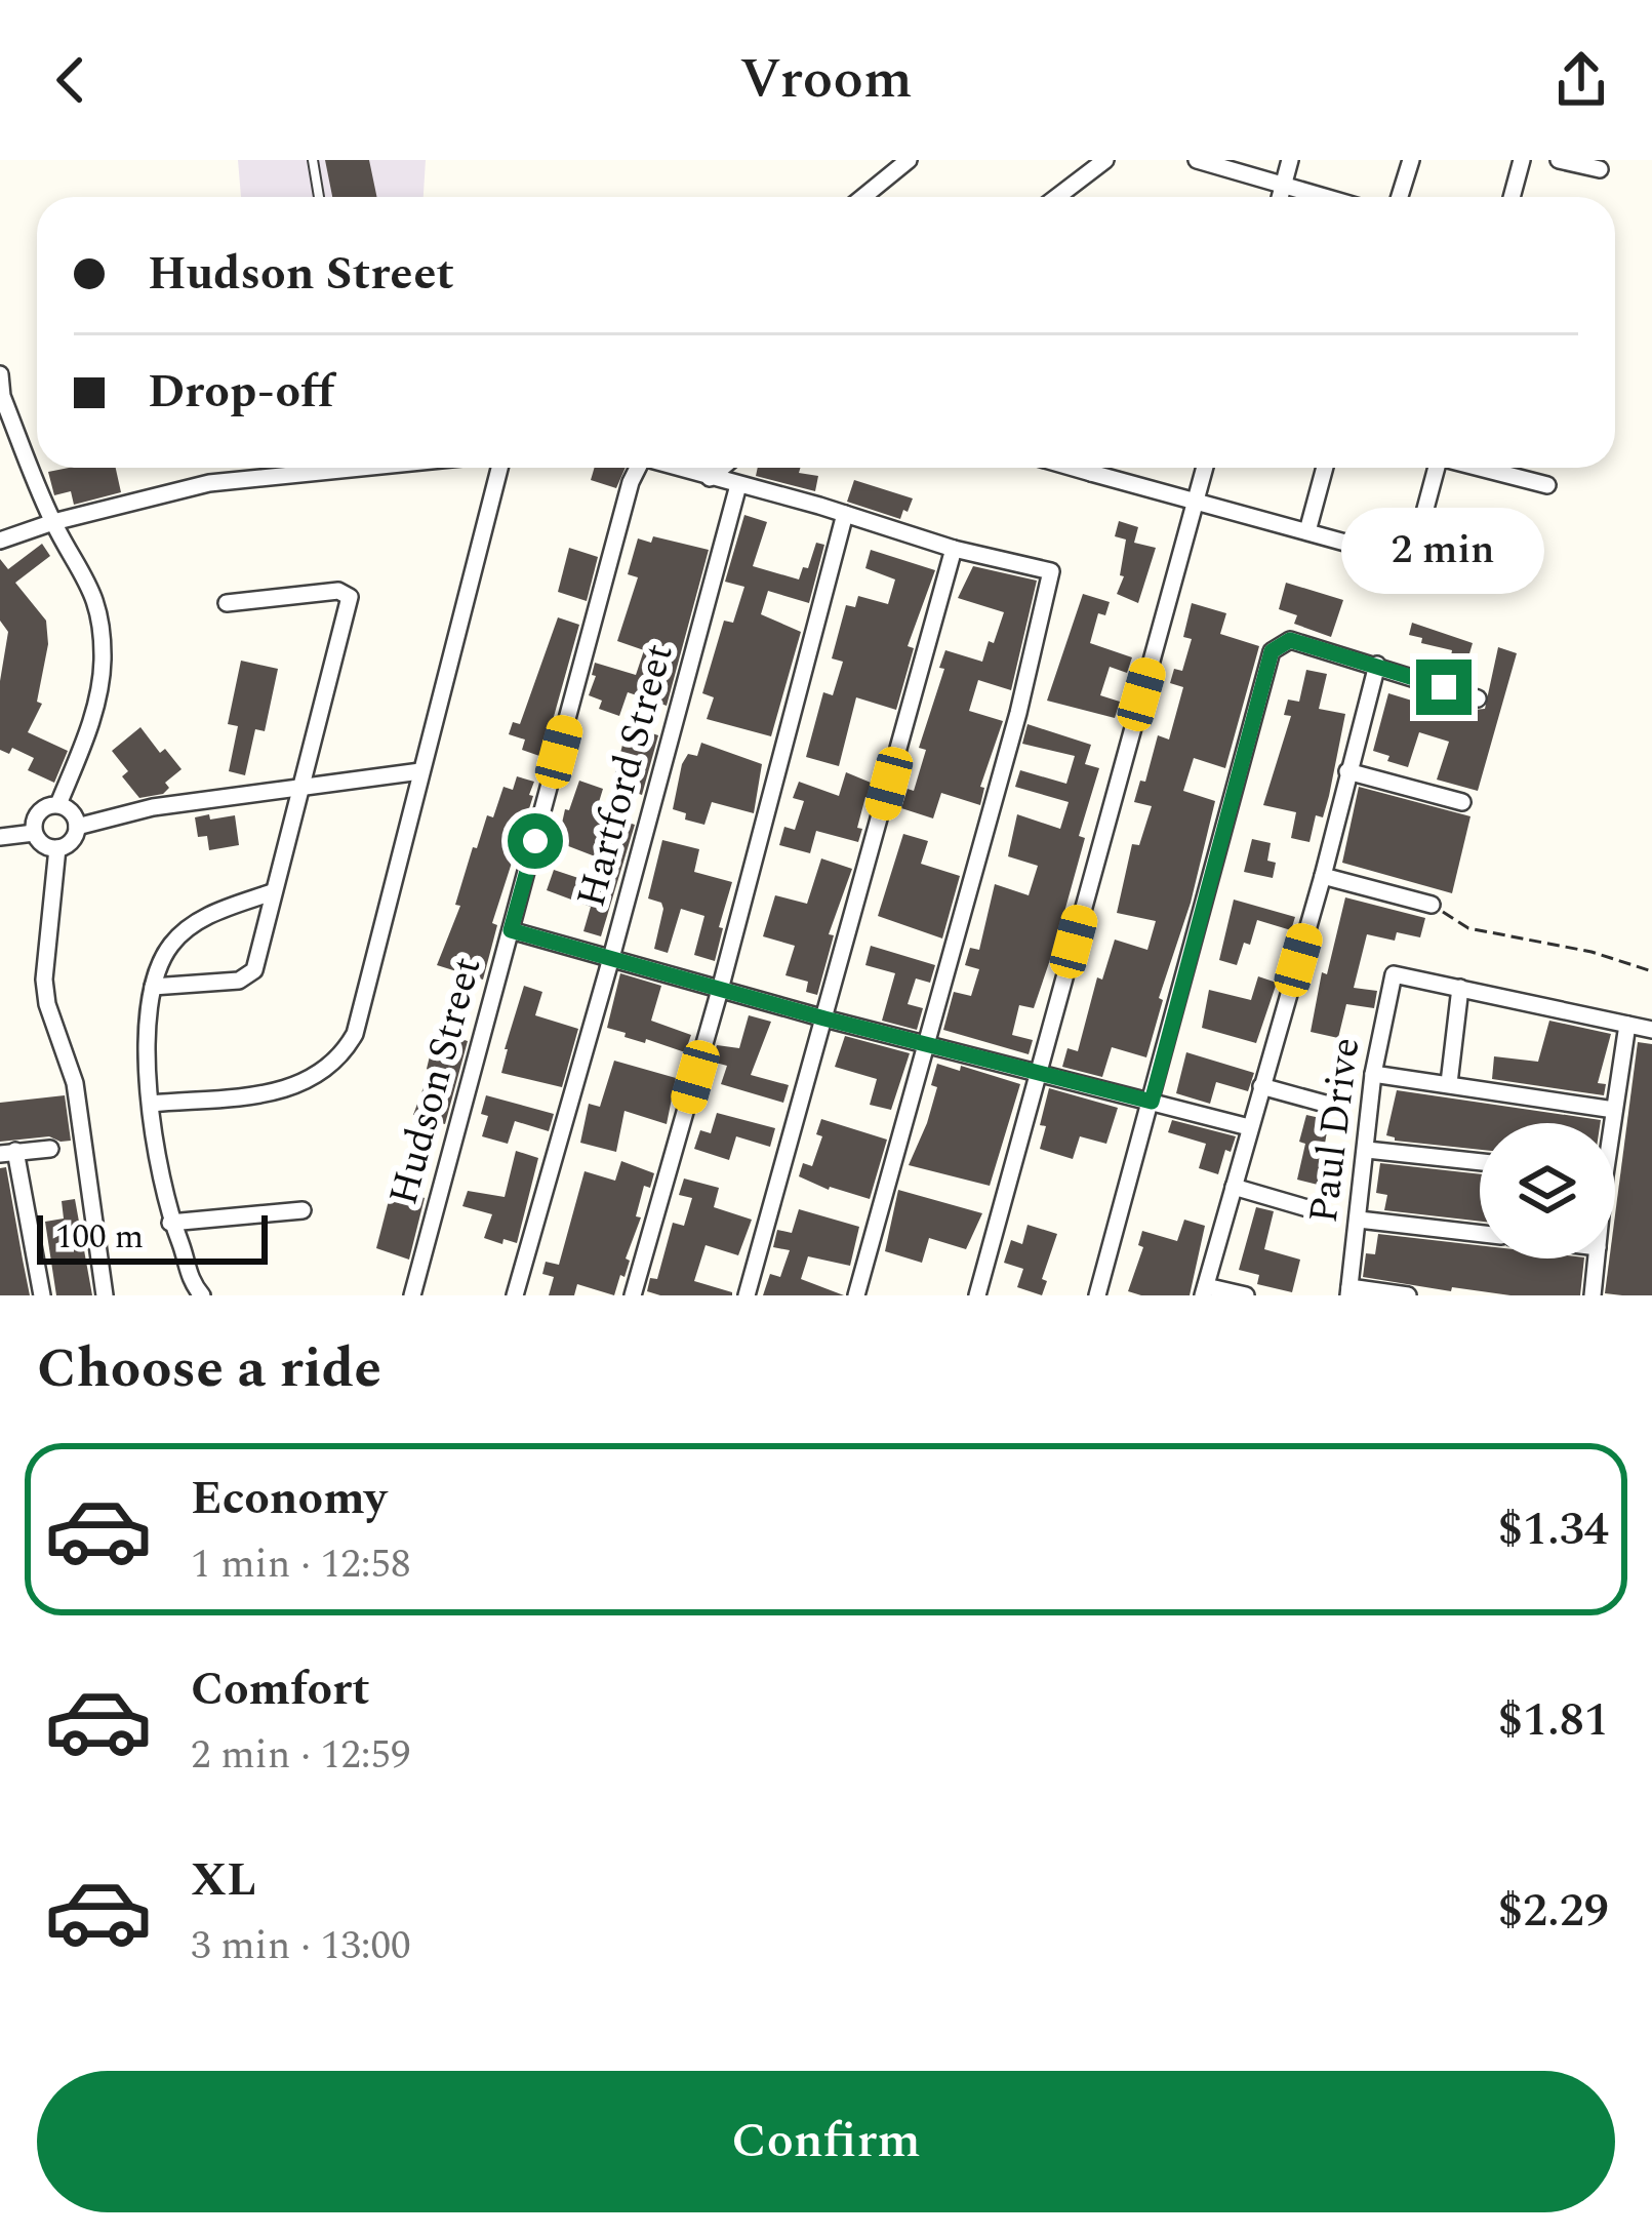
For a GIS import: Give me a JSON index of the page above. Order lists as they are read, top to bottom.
{
  "streets": {
    "street": ["Hartford Street", "Hudson Street", "Paul Drive"]
  },
  "scale_bar": "100 m",
  "page": {
    "header": "Vroom",
    "banner": ["Hudson Street", "Drop-off"],
    "bubble": "2 min",
    "scale": "100 m",
    "heading": "Choose a ride",
    "list": [
      {
        "name": "Economy",
        "note": "1 min · 12:58",
        "value": "$1.34"
      },
      {
        "name": "Comfort",
        "note": "2 min · 12:59",
        "value": "$1.81"
      },
      {
        "name": "XL",
        "note": "3 min · 13:00",
        "value": "$2.29"
      }
    ],
    "buttons": "Confirm"
  }
}
